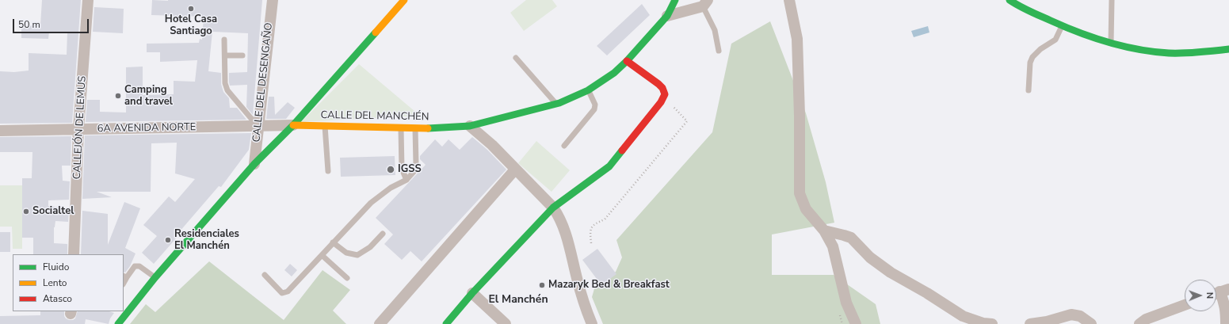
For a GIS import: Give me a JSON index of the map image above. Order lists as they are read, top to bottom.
{
  "streets": {
    "street": [
      "CALLE DEL DESENGAÑO",
      "CALLE DEL MANCHÉN",
      "CALLEJÓN DE LEMUS",
      "6A AVENIDA NORTE"
    ]
  },
  "crossings": [
    ["CALLE DEL DESENGAÑO", "6A AVENIDA NORTE"],
    ["CALLE DEL MANCHÉN", "6A AVENIDA NORTE"],
    ["CALLEJÓN DE LEMUS", "6A AVENIDA NORTE"]
  ],
  "districts": ["El Manchén"],
  "places": [
    "Hotel Casa Santiago",
    "Camping and travel",
    "IGSS",
    "Socialtel",
    "Residenciales El Manchén",
    "Mazaryk Bed & Breakfast"
  ],
  "legend": ["Fluido", "Lento", "Atasco"],
  "scale_bar": "50 m",
  "north": "right"
}
